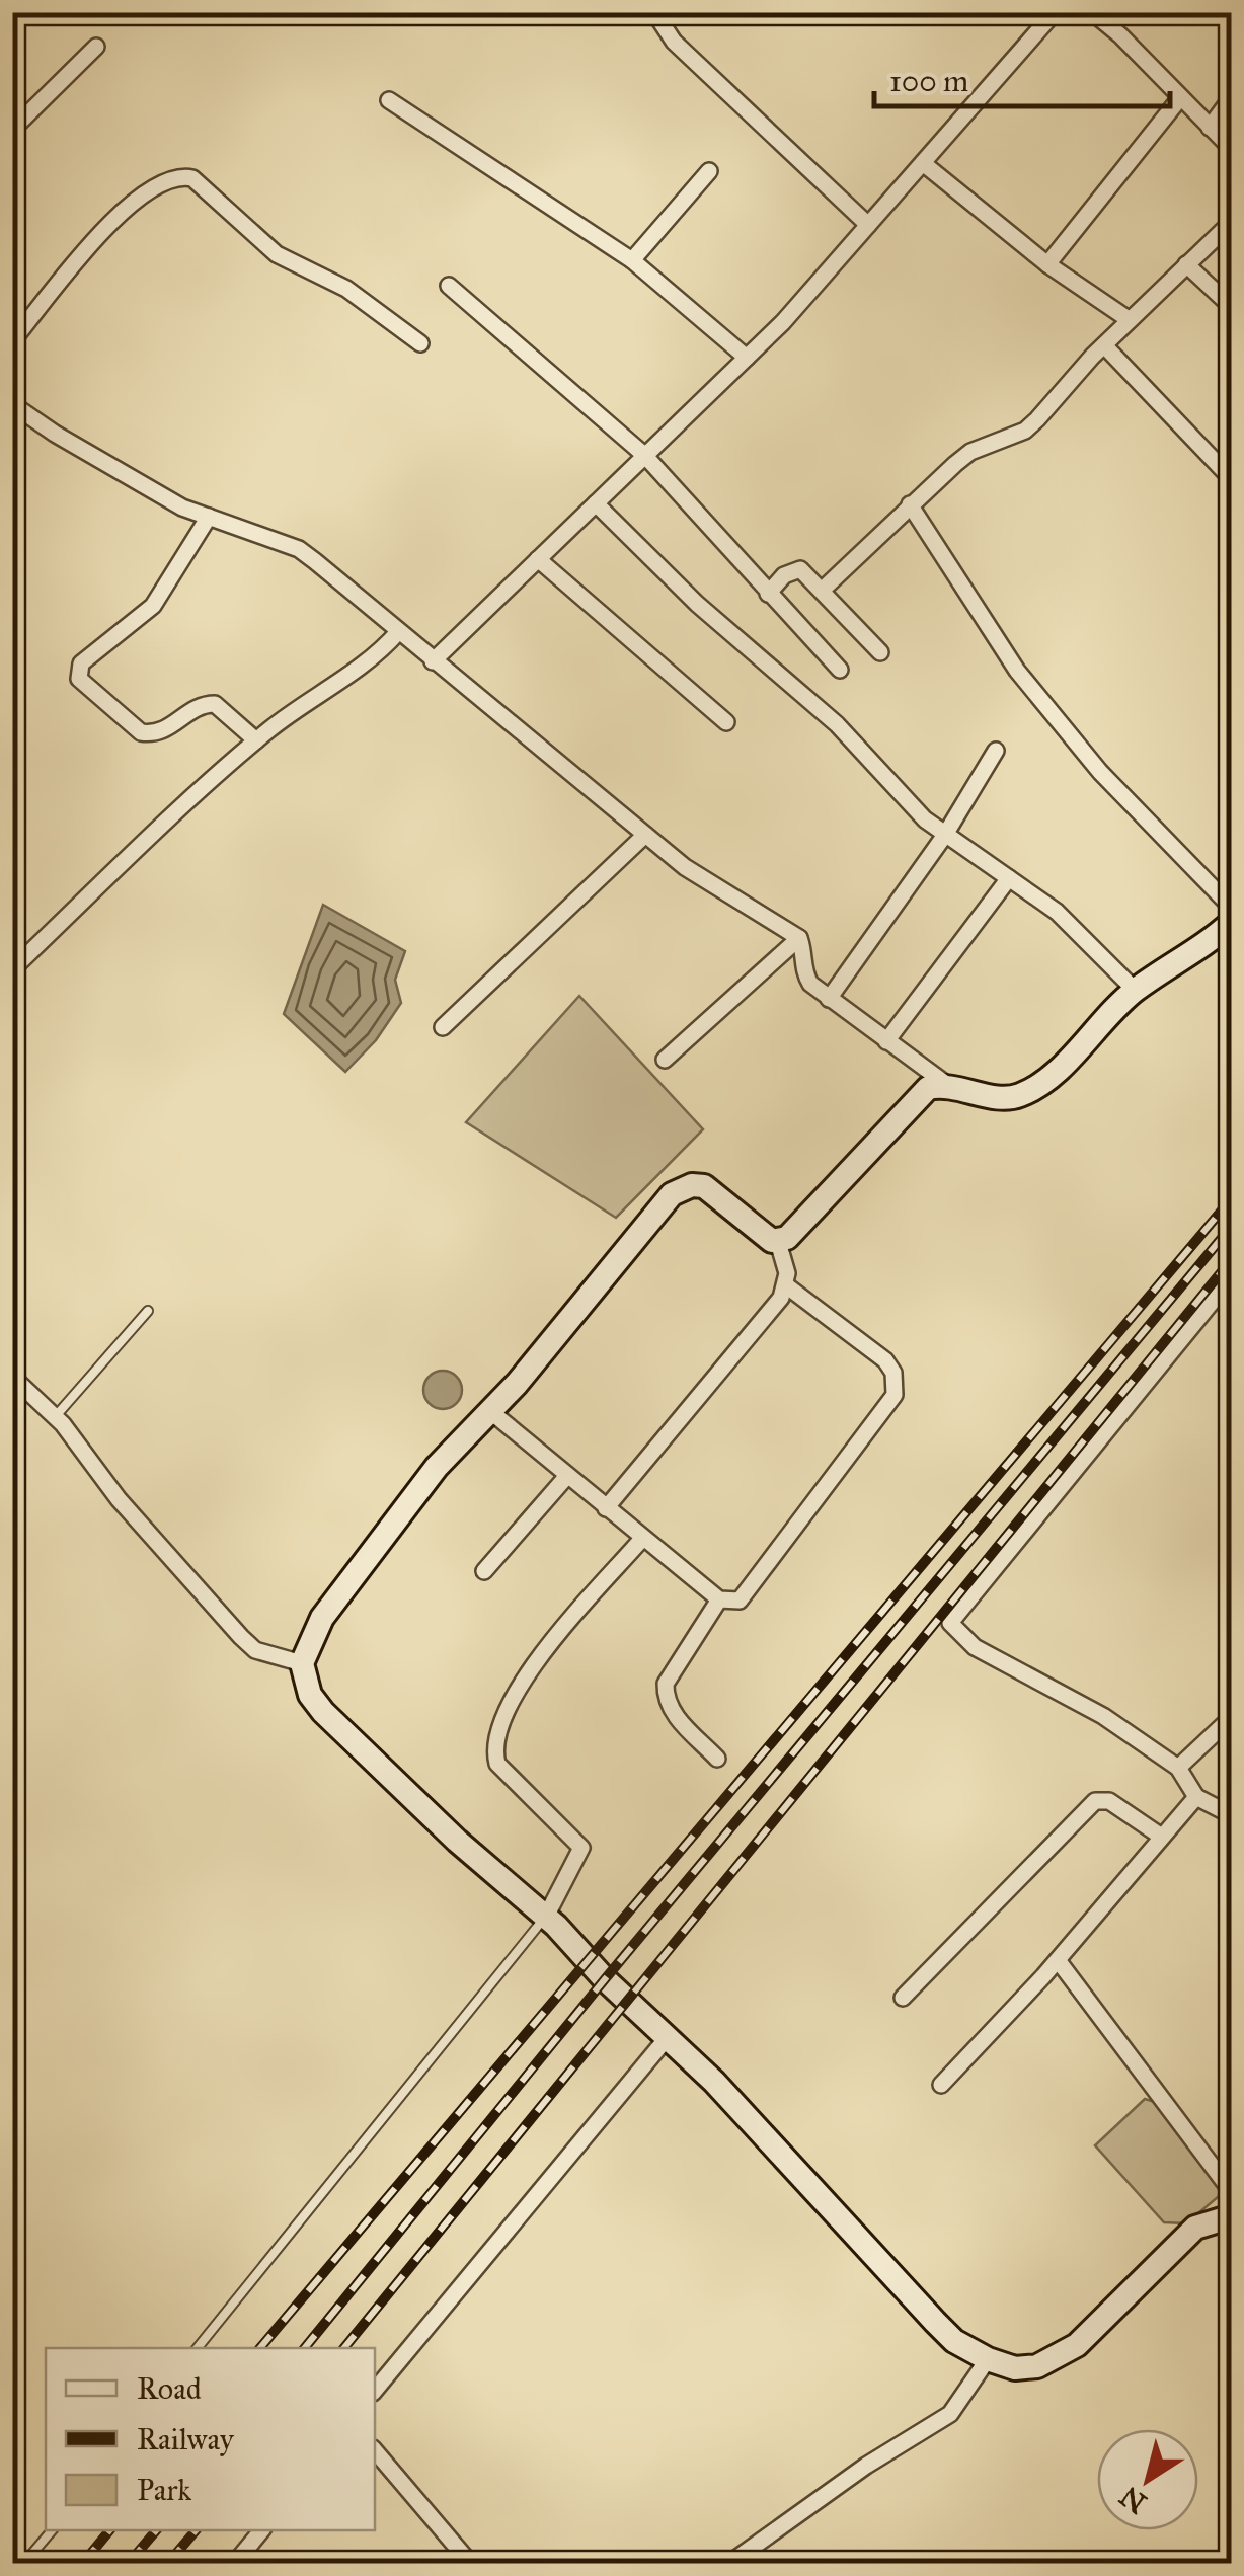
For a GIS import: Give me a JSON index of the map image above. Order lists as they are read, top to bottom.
{
  "legend": ["Road", "Railway", "Park"],
  "scale_bar": "100 m",
  "north": "bottom left"
}
